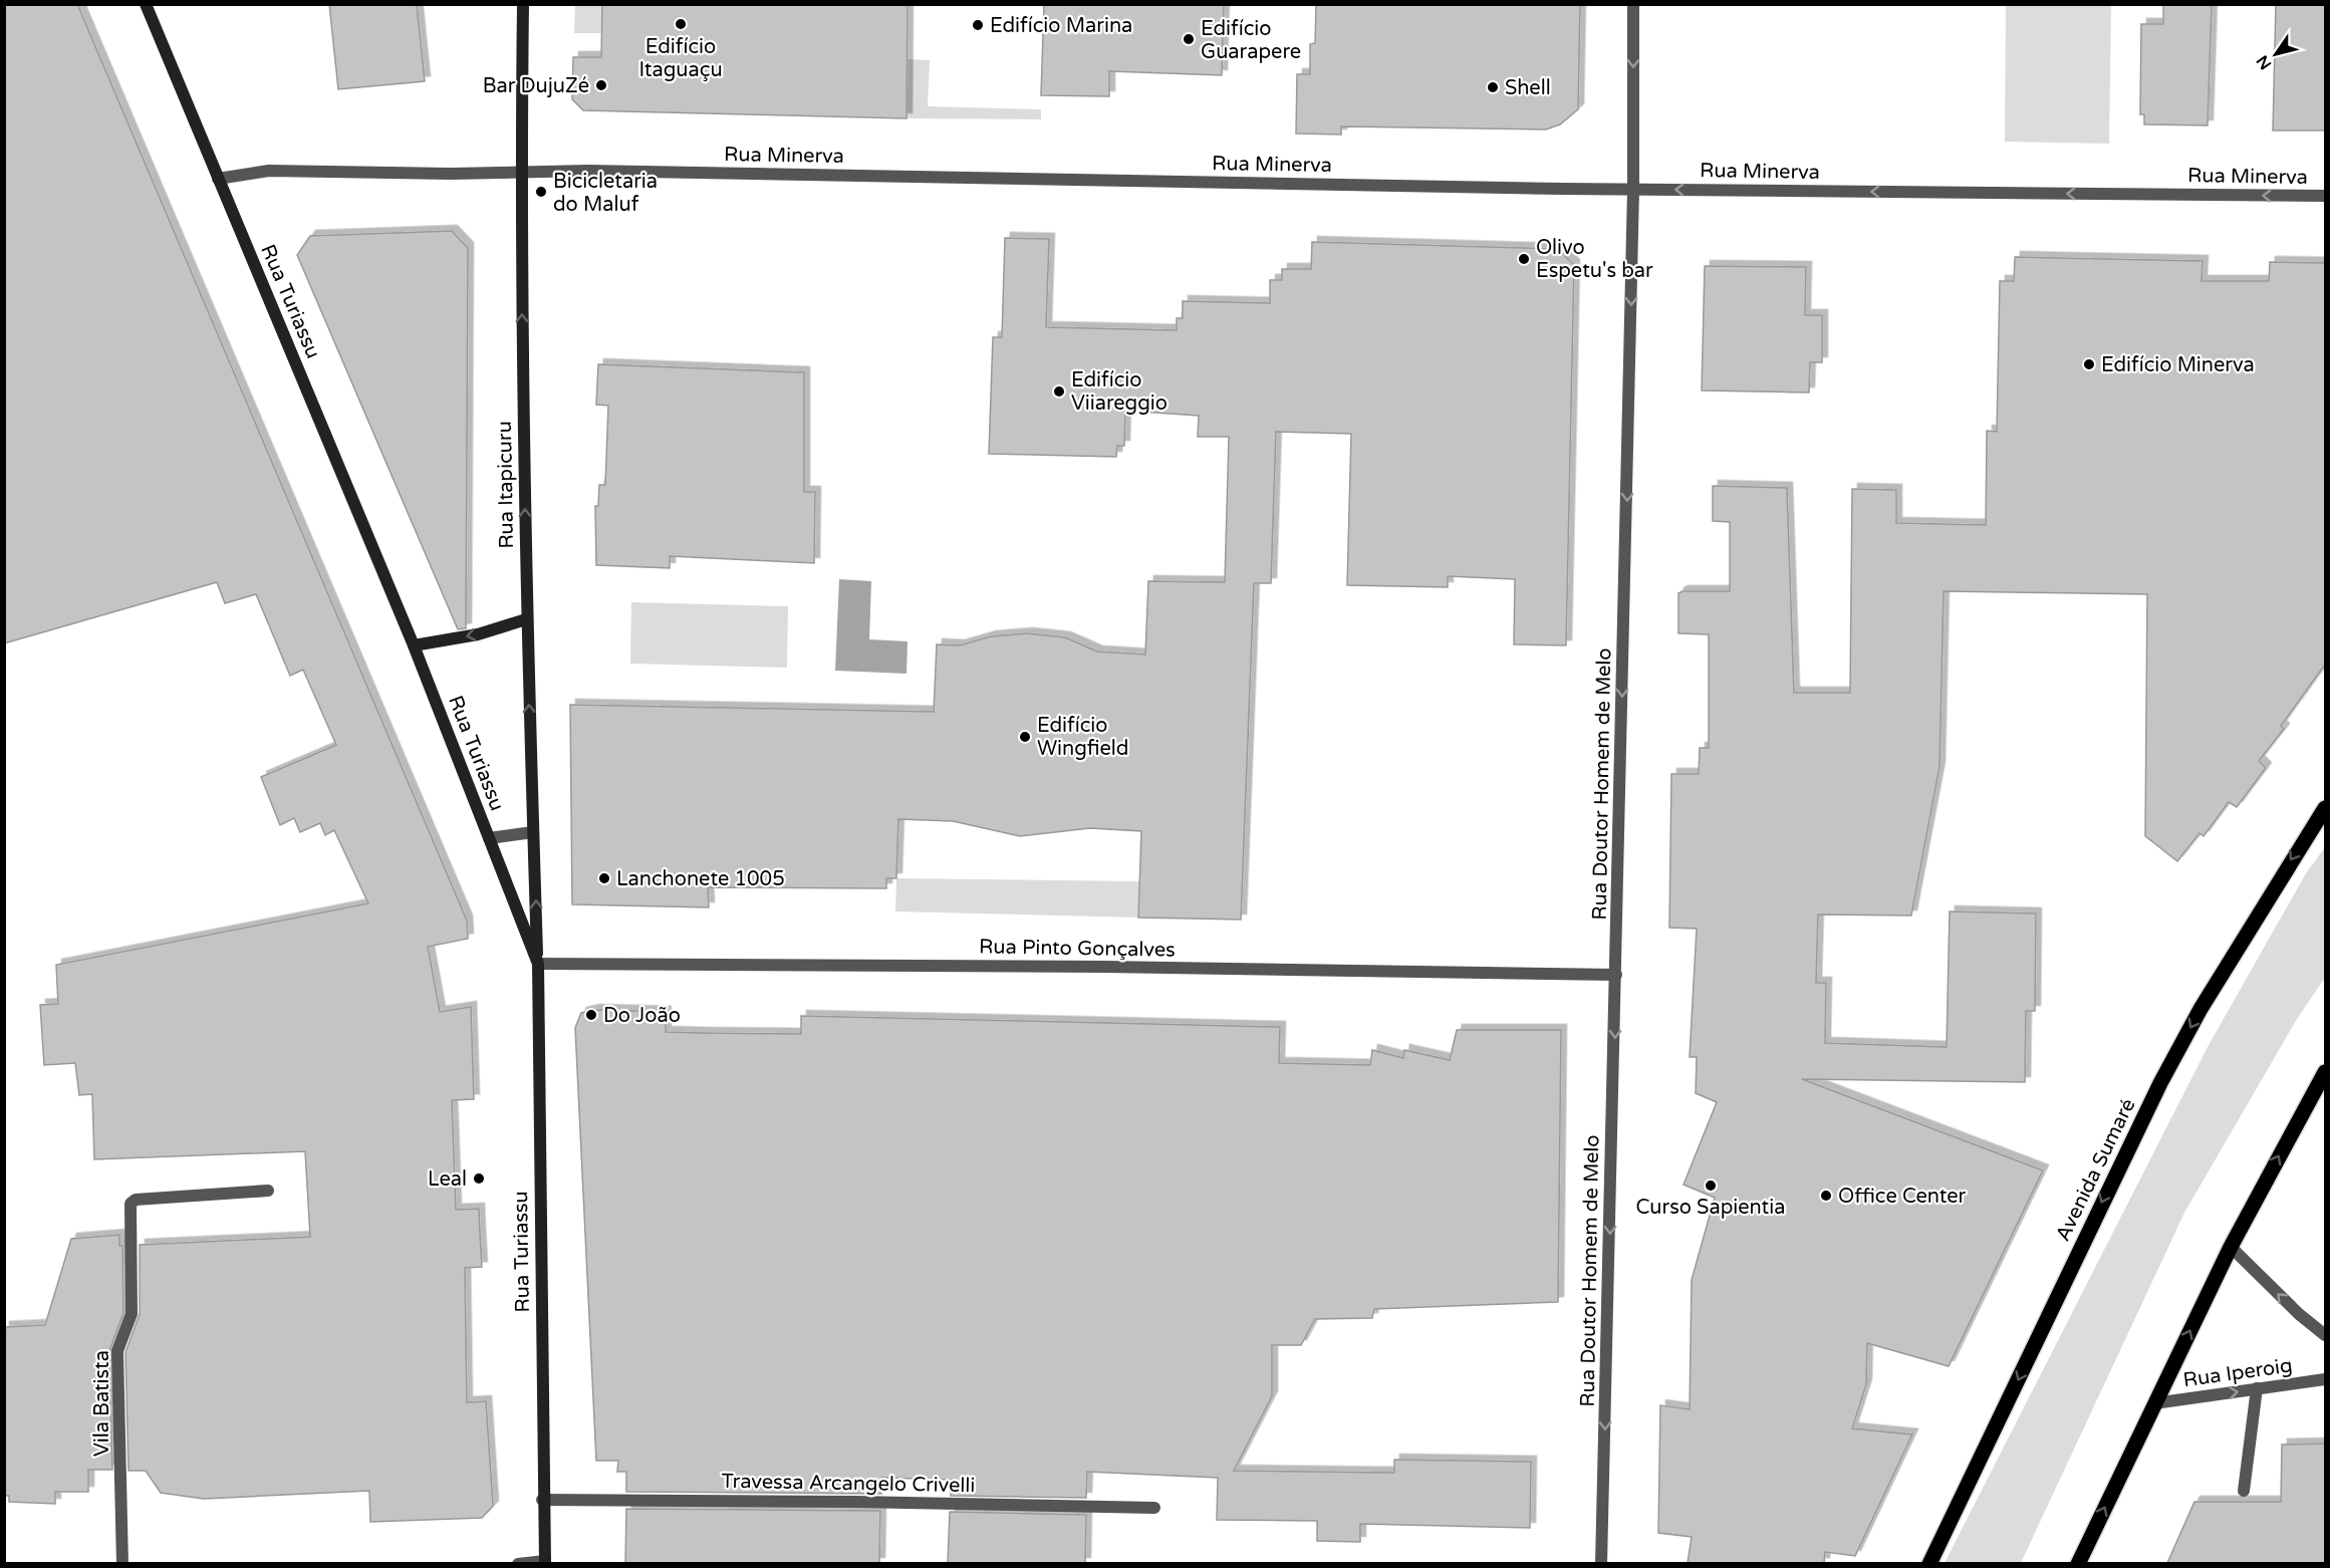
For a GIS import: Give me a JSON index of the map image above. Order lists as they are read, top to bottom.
{
  "streets": {
    "main road": ["Avenida Sumaré"],
    "street": [
      "Rua Minerva",
      "Rua Turiassu",
      "Rua Itapicuru",
      "Rua Doutor Homem de Melo",
      "Rua Pinto Gonçalves",
      "Rua Iperoig",
      "Vila Batista",
      "Travessa Arcangelo Crivelli"
    ]
  },
  "crossings": [
    ["Rua Minerva", "Rua Turiassu"],
    ["Rua Minerva", "Rua Itapicuru"],
    ["Rua Minerva", "Rua Doutor Homem de Melo"],
    ["Rua Turiassu", "Rua Itapicuru"],
    ["Rua Turiassu", "Rua Pinto Gonçalves"],
    ["Rua Turiassu", "Travessa Arcangelo Crivelli"],
    ["Rua Itapicuru", "Rua Pinto Gonçalves"],
    ["Rua Doutor Homem de Melo", "Rua Pinto Gonçalves"]
  ],
  "one_way": ["Rua Itapicuru", "Rua Doutor Homem de Melo", "Rua Iperoig"],
  "places": [
    "Edifício Itaguaçu",
    "Edifício Marina",
    "Edifício Guarapere",
    "Bar DujuZé",
    "Shell",
    "Bicicletaria do Maluf",
    "Olivo Espetu's bar",
    "Edifício Minerva",
    "Edifício Viiareggio",
    "Edifício Wingfield",
    "Lanchonete 1005",
    "Do João",
    "Leal",
    "Curso Sapientia",
    "Office Center"
  ],
  "north": "bottom left"
}
